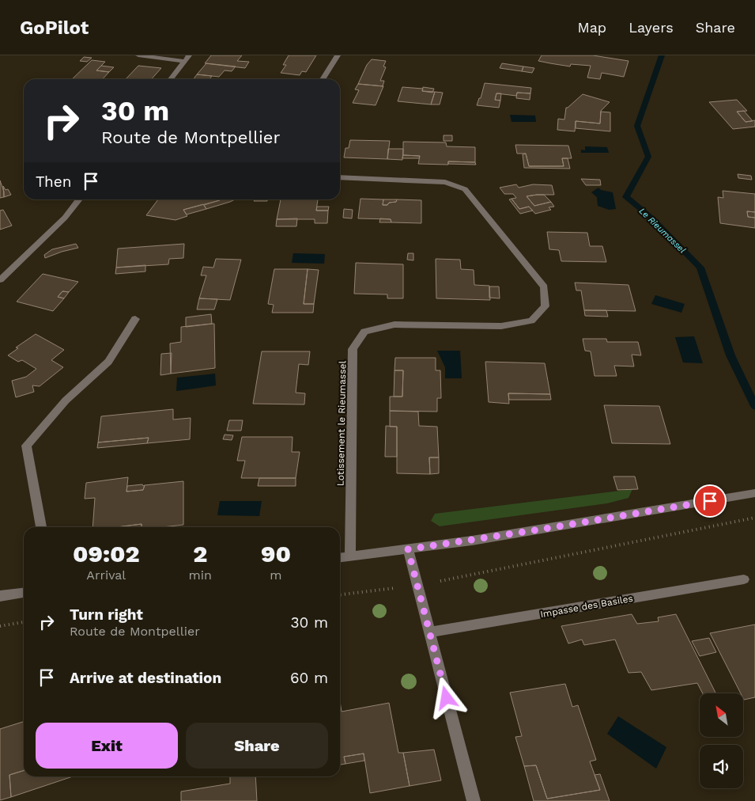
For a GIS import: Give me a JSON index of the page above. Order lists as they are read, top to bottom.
{
  "streets": {
    "street": ["Lotissement le Rieumassel", "Impasse des Basiles"]
  },
  "water": ["Le Rieumassel"],
  "north": "top left",
  "page": {
    "header": "GoPilot",
    "nav": ["Map", "Layers", "Share"],
    "turn": ["30 m", "Route de Montpellier"],
    "then": "Then",
    "eta": [
      "09:02",
      "Arrival",
      "2",
      "min",
      "90",
      "m"
    ],
    "list": [
      {
        "name": "Turn right",
        "note": "Route de Montpellier",
        "value": "30 m"
      },
      {
        "name": "Arrive at destination",
        "value": "60 m"
      }
    ],
    "buttons": ["Exit", "Share"]
  }
}
